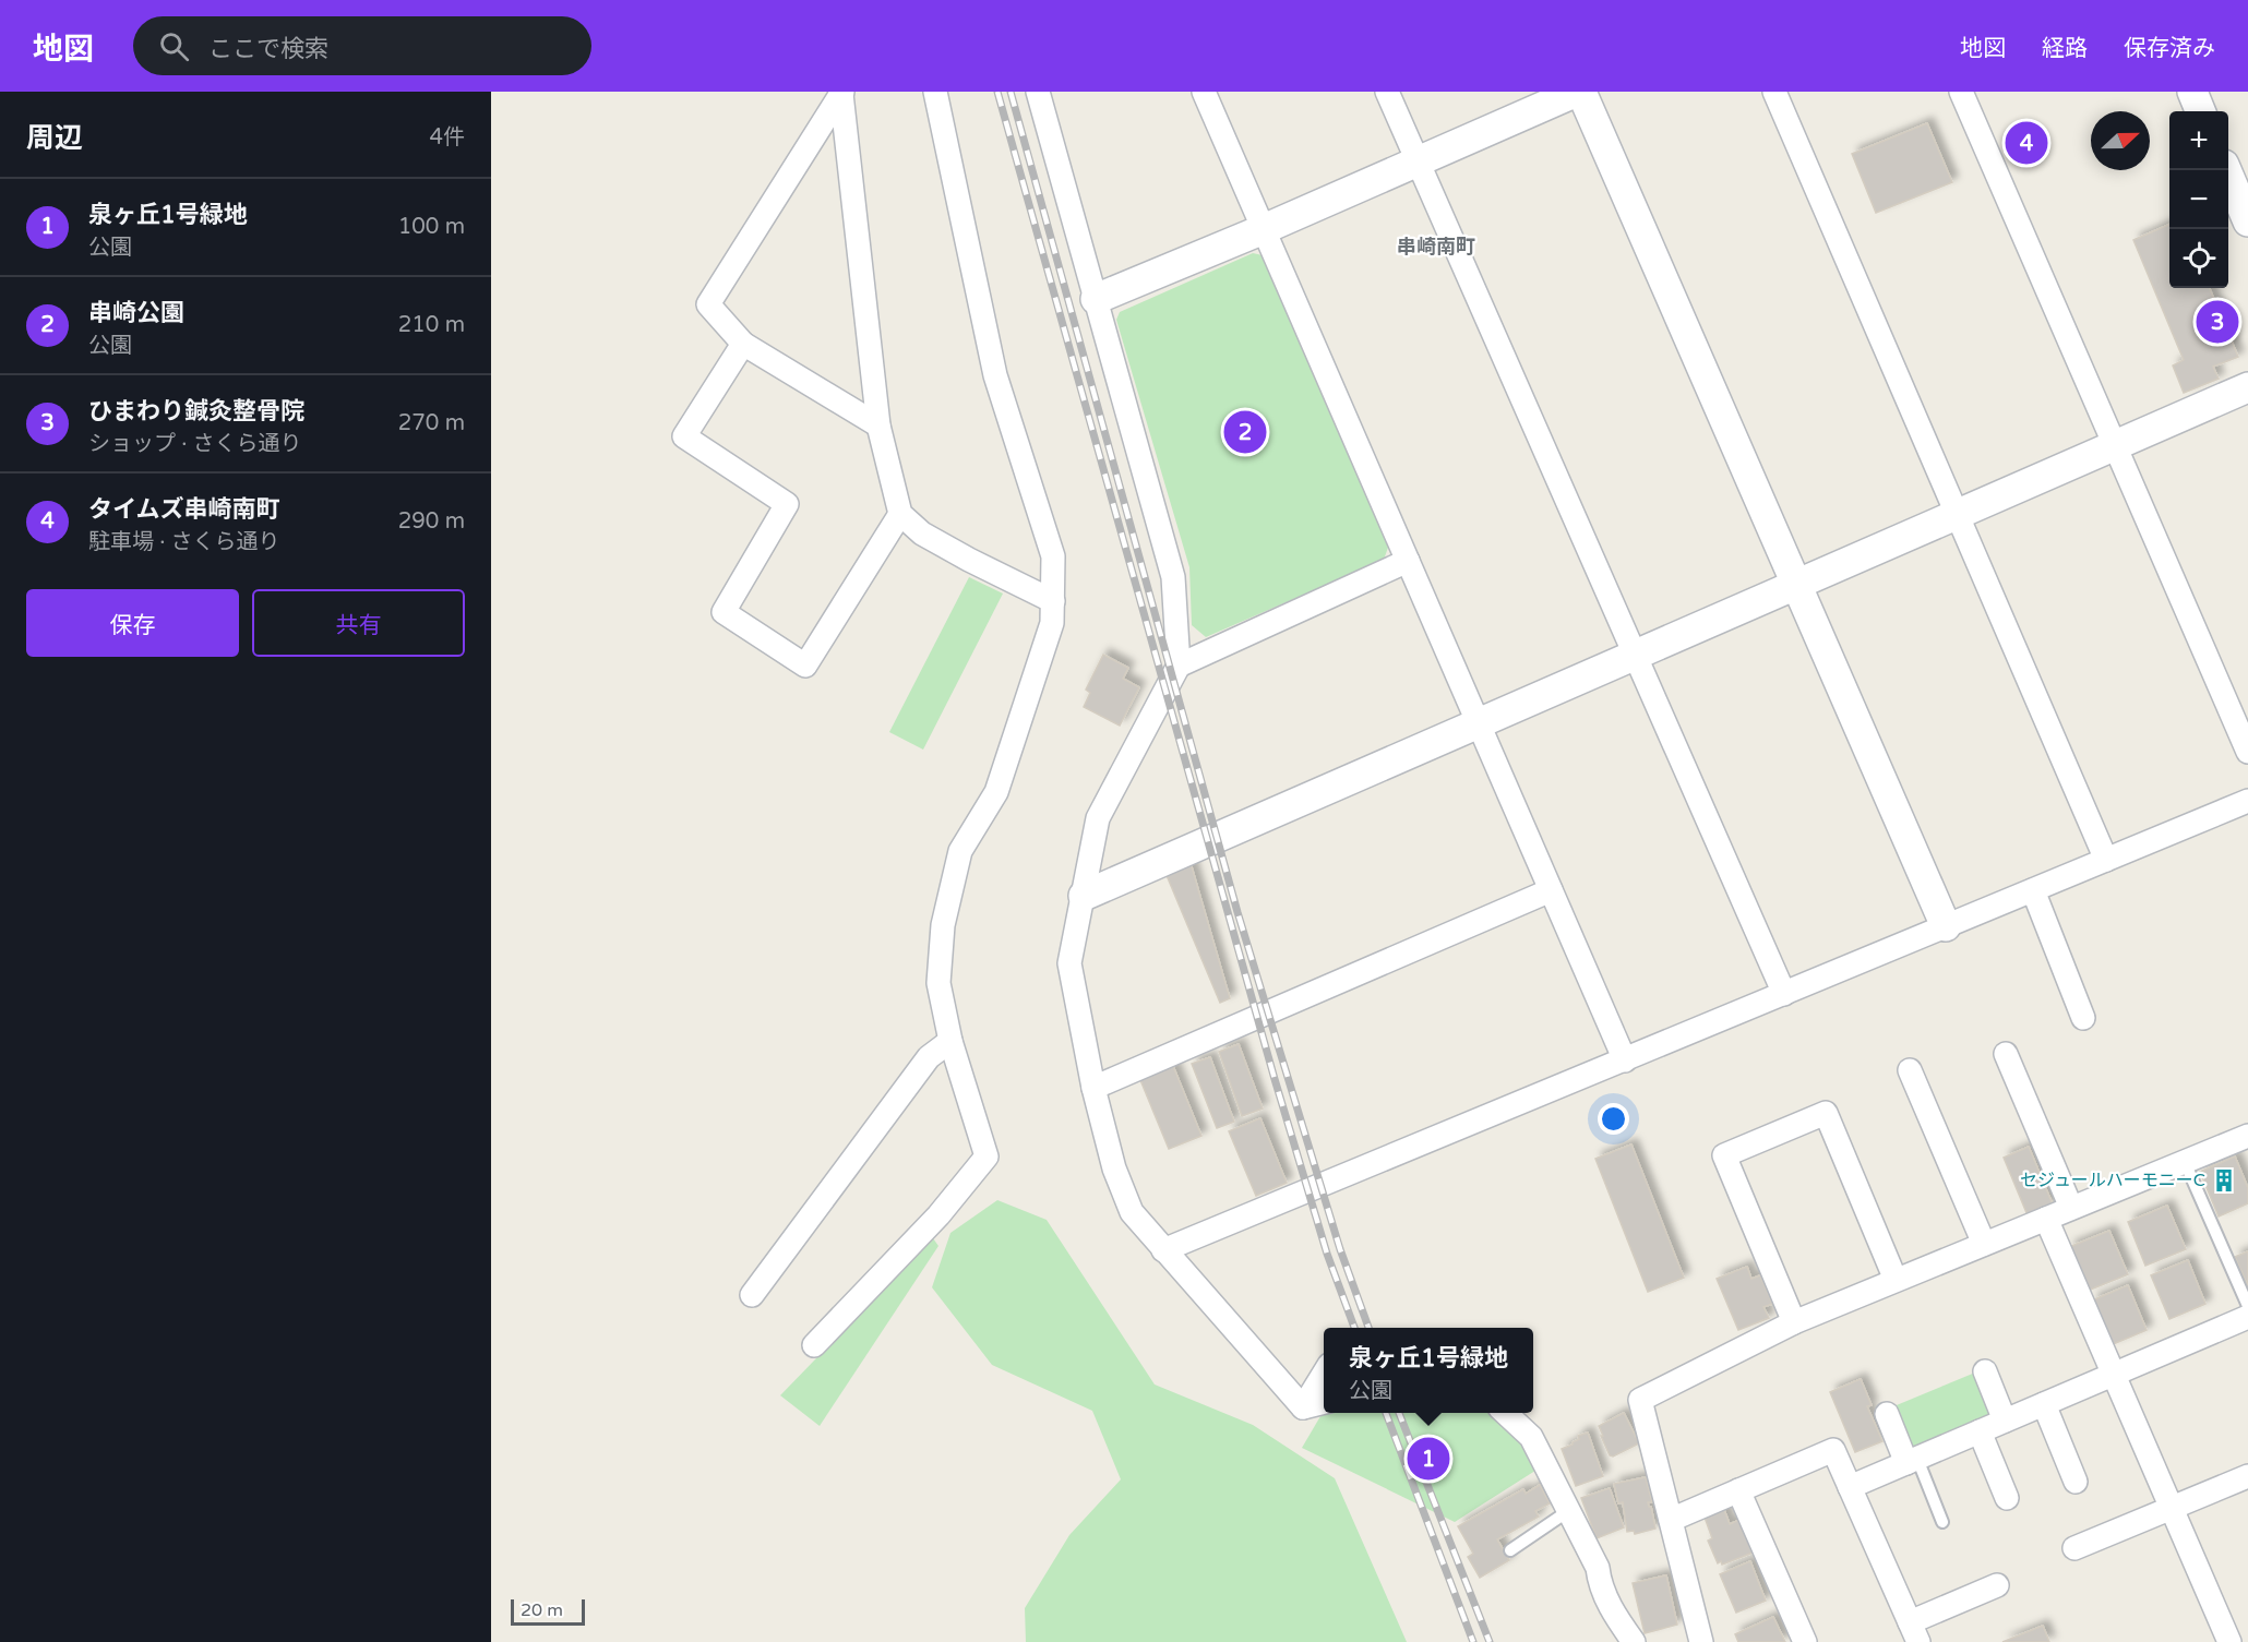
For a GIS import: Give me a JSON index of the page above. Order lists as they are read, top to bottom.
{
  "districts": ["串崎南町"],
  "places": {
    "building": ["セジュールハーモニーC"]
  },
  "scale_bar": "20 m",
  "north": "right",
  "page": {
    "header": "地図",
    "search": "ここで検索",
    "nav": ["地図", "経路", "保存済み"],
    "heading": ["周辺", "4件"],
    "map_buttons": ["+", "−"],
    "pins": [
      "4",
      "3",
      "2",
      "1"
    ],
    "list": [
      {
        "mark": "1",
        "name": "泉ヶ丘1号緑地",
        "note": "公園",
        "value": "100 m"
      },
      {
        "mark": "2",
        "name": "串崎公園",
        "note": "公園",
        "value": "210 m"
      },
      {
        "mark": "3",
        "name": "ひまわり鍼灸整骨院",
        "note": "ショップ · さくら通り",
        "value": "270 m"
      },
      {
        "mark": "4",
        "name": "タイムズ串崎南町",
        "note": "駐車場 · さくら通り",
        "value": "290 m"
      }
    ],
    "buttons": ["保存", "共有"],
    "popup": ["泉ヶ丘1号緑地", "公園"],
    "scale": "20 m"
  }
}
